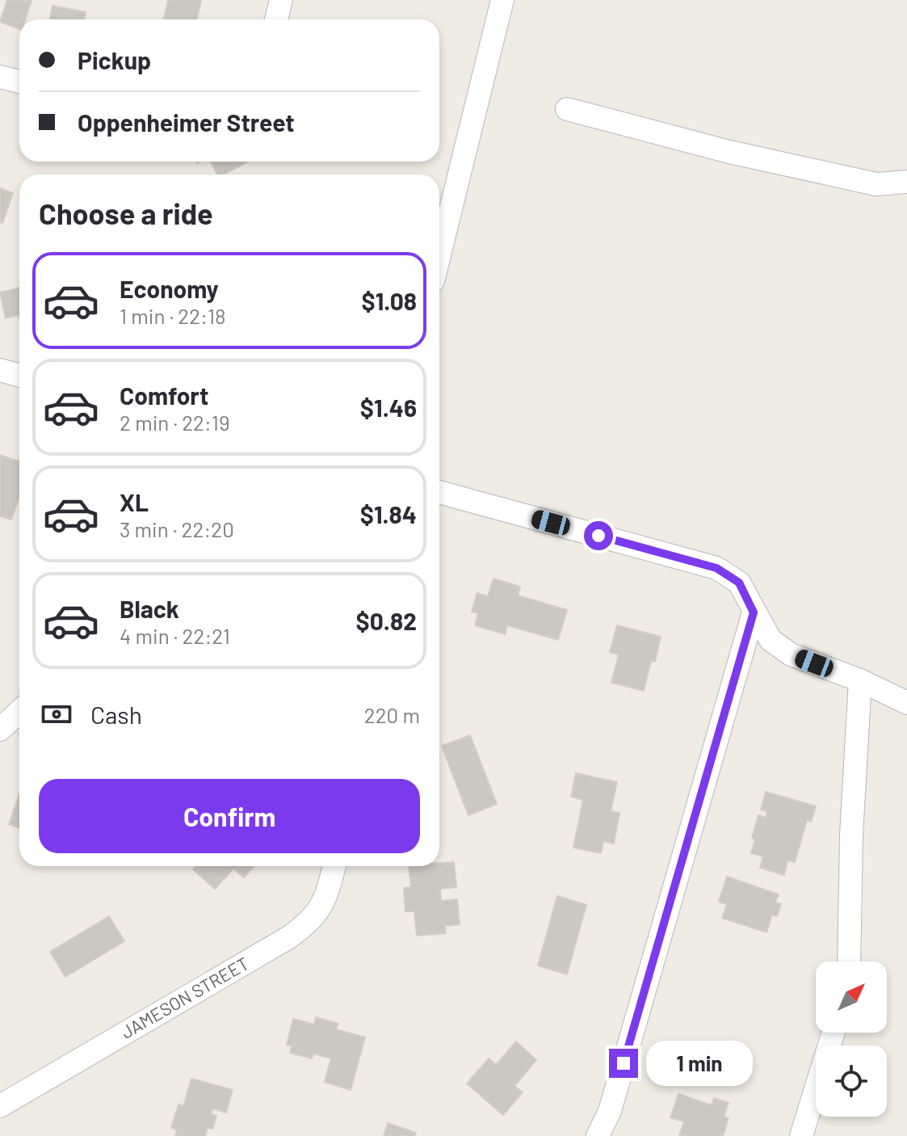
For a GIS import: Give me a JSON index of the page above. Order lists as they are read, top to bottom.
{
  "streets": {
    "street": ["JAMESON STREET"]
  },
  "north": "top right",
  "page": {
    "banner": ["Pickup", "Oppenheimer Street"],
    "heading": "Choose a ride",
    "list": [
      {
        "name": "Economy",
        "note": "1 min · 22:18",
        "value": "$1.08"
      },
      {
        "name": "Comfort",
        "note": "2 min · 22:19",
        "value": "$1.46"
      },
      {
        "name": "XL",
        "note": "3 min · 22:20",
        "value": "$1.84"
      },
      {
        "name": "Black",
        "note": "4 min · 22:21",
        "value": "$0.82"
      }
    ],
    "pay": ["Cash", "220 m"],
    "buttons": "Confirm",
    "bubble": "1 min"
  }
}
